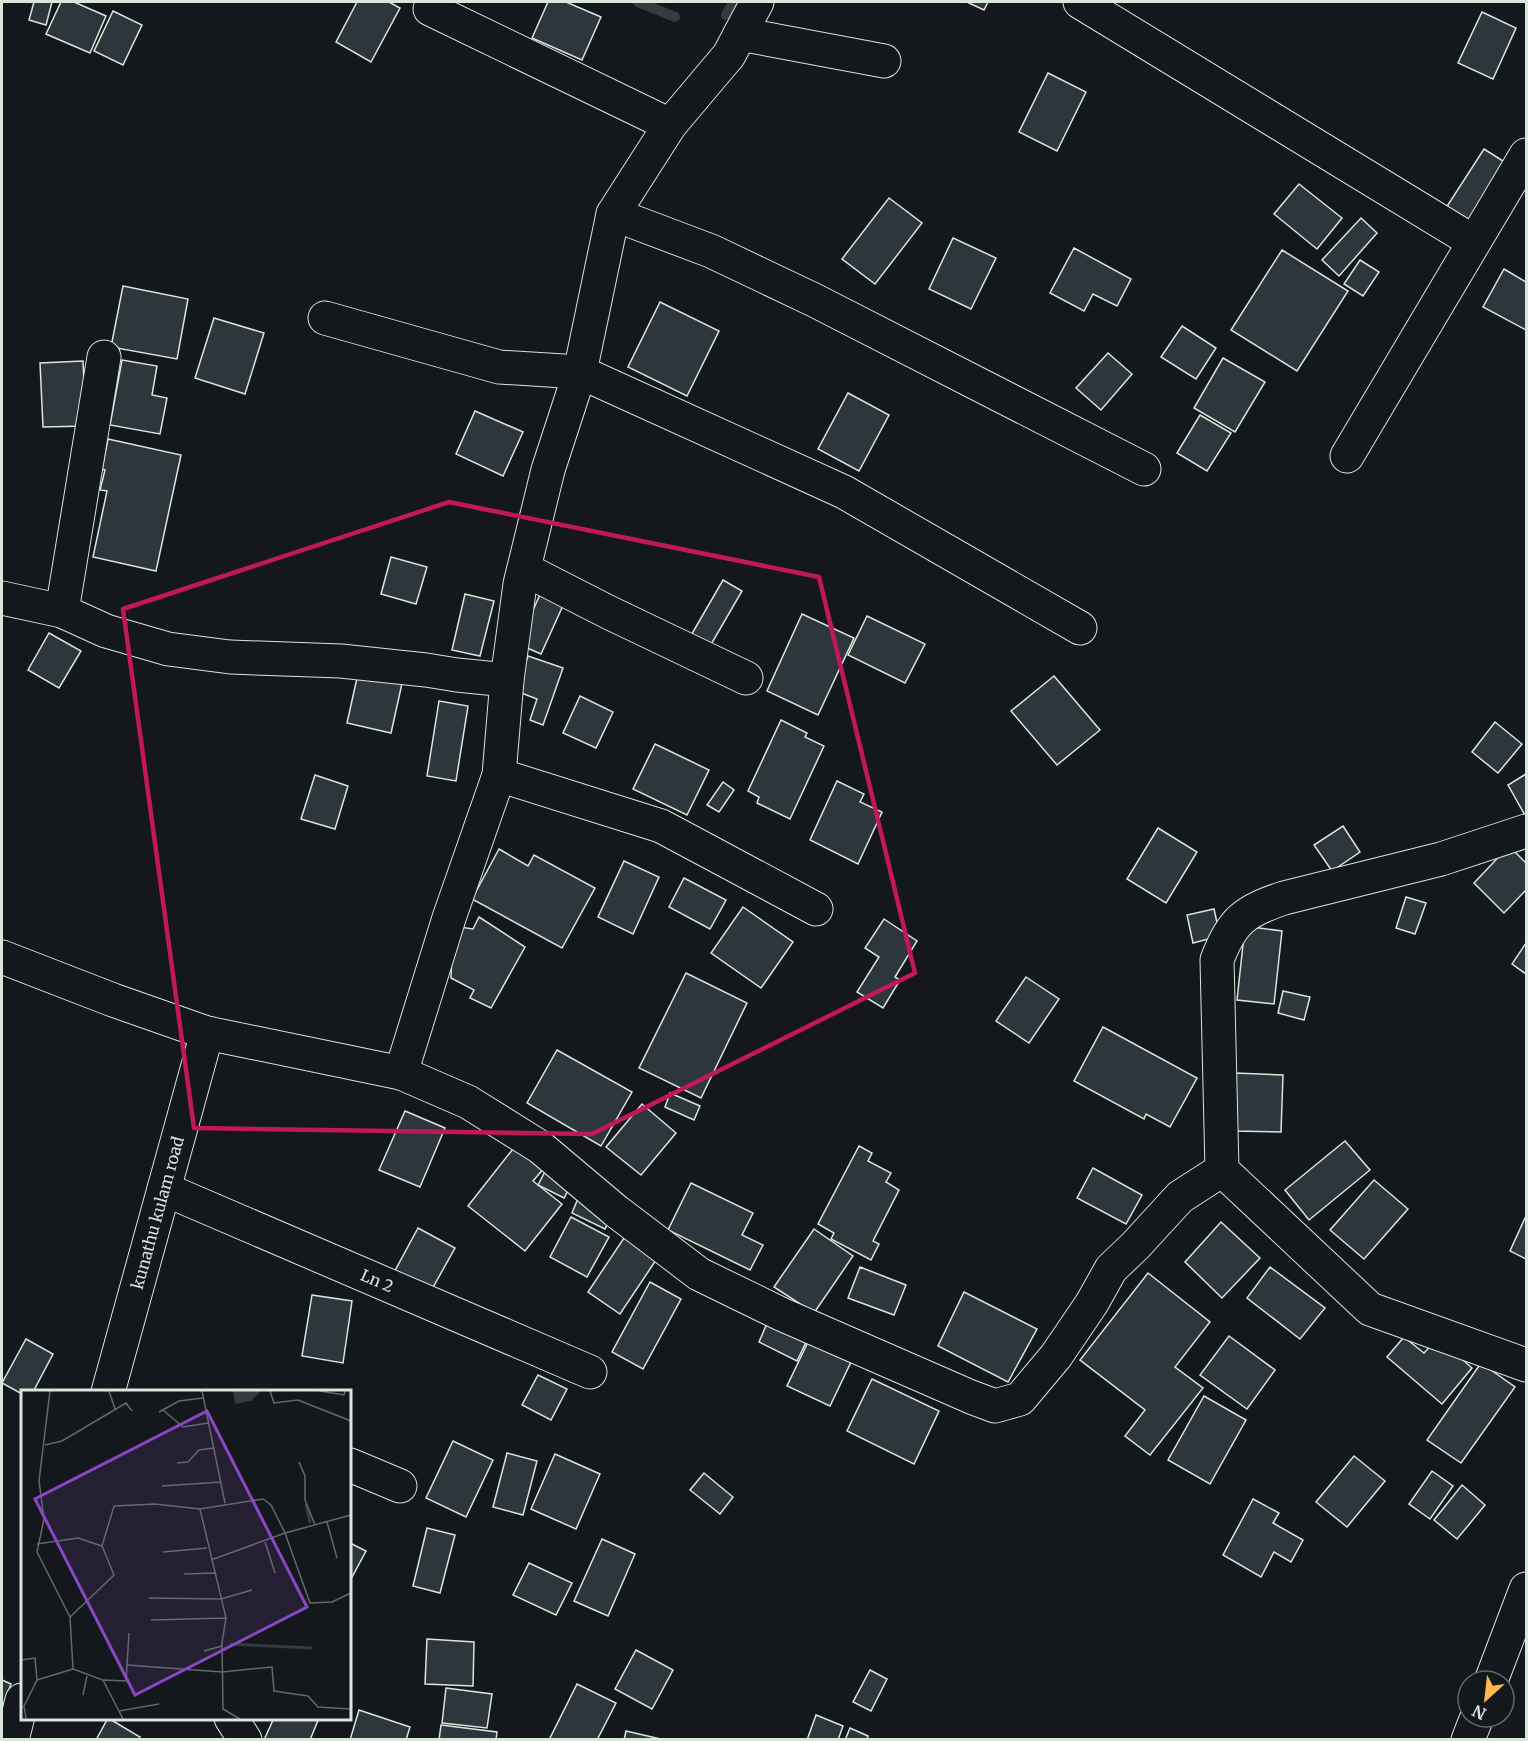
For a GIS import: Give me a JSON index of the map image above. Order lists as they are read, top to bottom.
{
  "streets": {
    "street": ["kunathu kulam road", "Ln 2"]
  },
  "crossings": [
    ["kunathu kulam road", "Ln 2"]
  ],
  "north": "bottom left"
}
